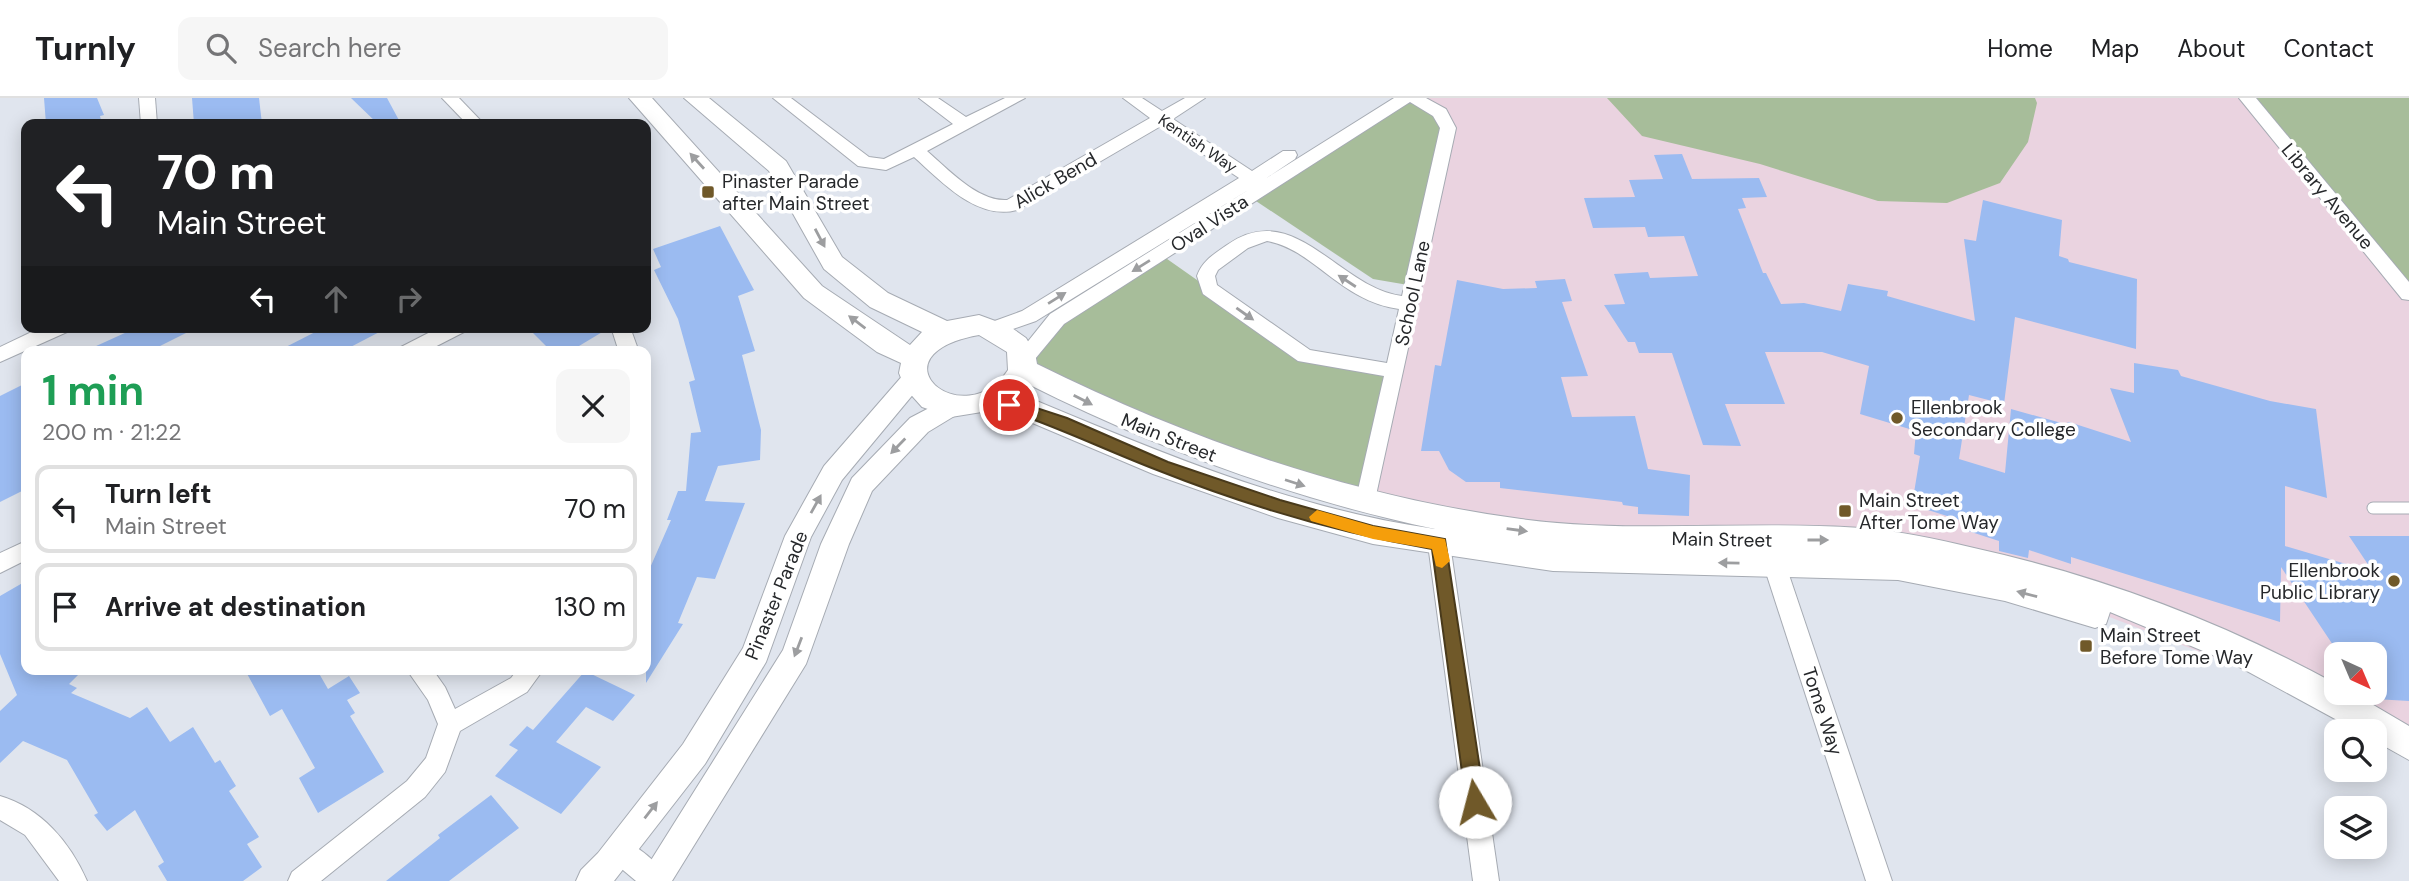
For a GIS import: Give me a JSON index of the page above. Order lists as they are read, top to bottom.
{
  "streets": {
    "main road": ["Main Street"],
    "street": [
      "Kentish Way",
      "Alick Bend",
      "Library Avenue",
      "Oval Vista",
      "School Lane",
      "Pinaster Parade",
      "Tome Way"
    ]
  },
  "crossings": [
    ["Kentish Way", "Alick Bend"],
    ["Kentish Way", "Oval Vista"],
    ["Oval Vista", "Main Street"],
    ["Oval Vista", "Pinaster Parade"],
    ["School Lane", "Main Street"],
    ["Main Street", "Pinaster Parade"],
    ["Main Street", "Tome Way"]
  ],
  "places": {
    "transit": ["Pinaster Parade after Main Street", "Main Street After Tome Way", "Main Street Before Tome Way"],
    "other": ["Ellenbrook Secondary College", "Ellenbrook Public Library"]
  },
  "north": "bottom right",
  "page": {
    "header": "Turnly",
    "search": "Search here",
    "nav": [
      "Home",
      "Map",
      "About",
      "Contact"
    ],
    "turn": ["70 m", "Main Street"],
    "heading": ["1 min", "200 m · 21:22"],
    "list": [
      {
        "name": "Turn left",
        "note": "Main Street",
        "value": "70 m"
      },
      {
        "name": "Arrive at destination",
        "value": "130 m"
      }
    ]
  }
}
